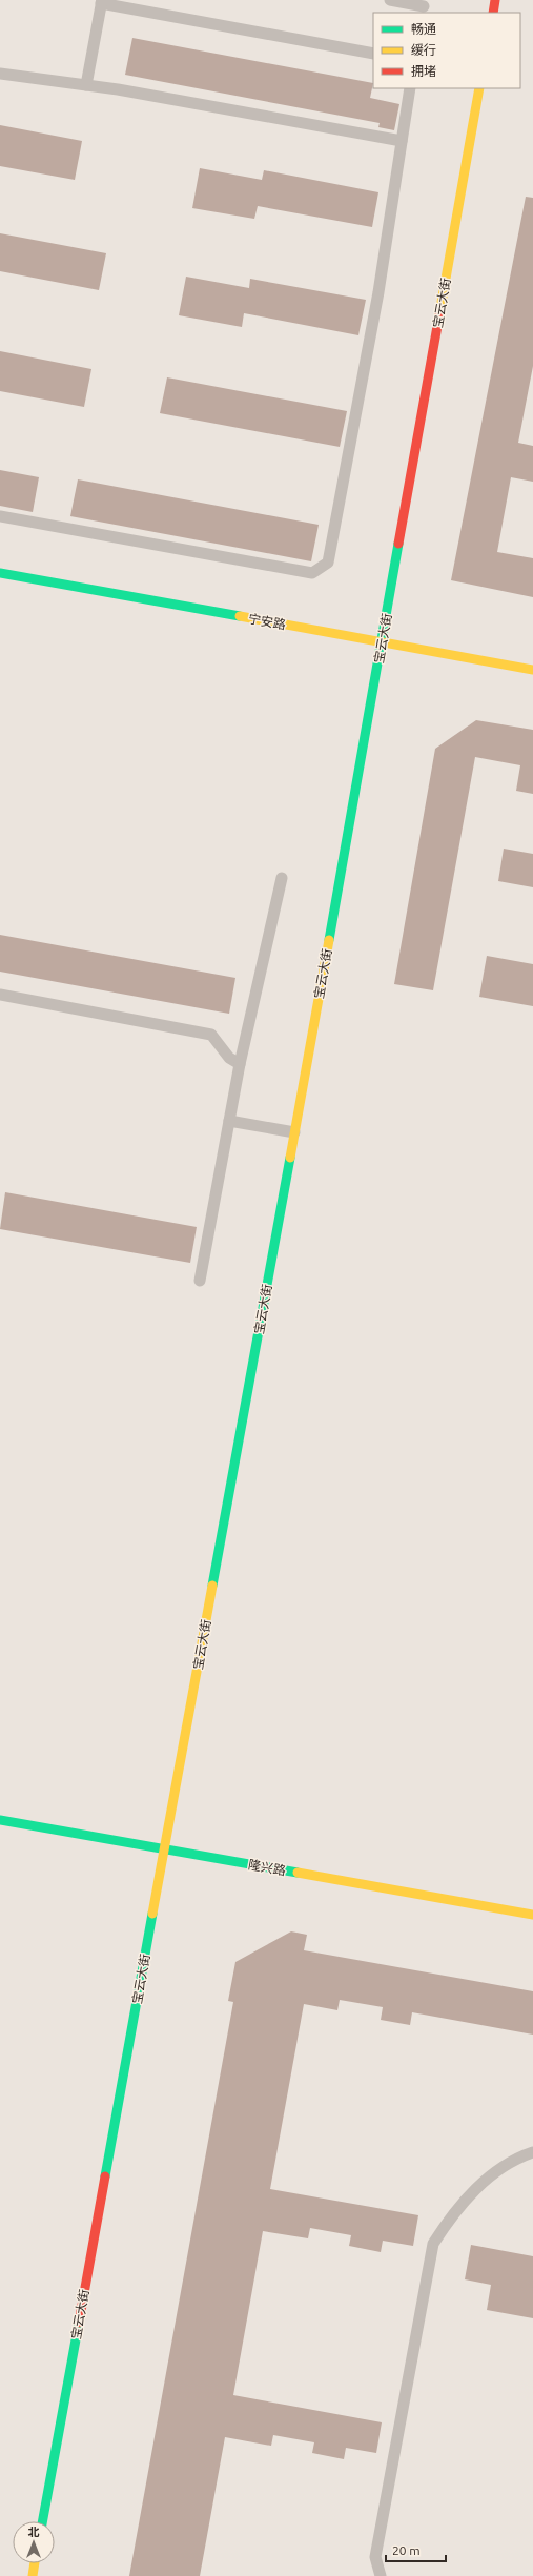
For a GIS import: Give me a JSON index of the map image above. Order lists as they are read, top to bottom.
{
  "streets": {
    "street": ["宝云大街", "宁安路", "隆兴路"]
  },
  "crossings": [
    ["宝云大街", "宁安路"],
    ["宝云大街", "隆兴路"]
  ],
  "legend": ["畅通", "缓行", "拥堵"],
  "scale_bar": "20 m",
  "north": "top"
}
